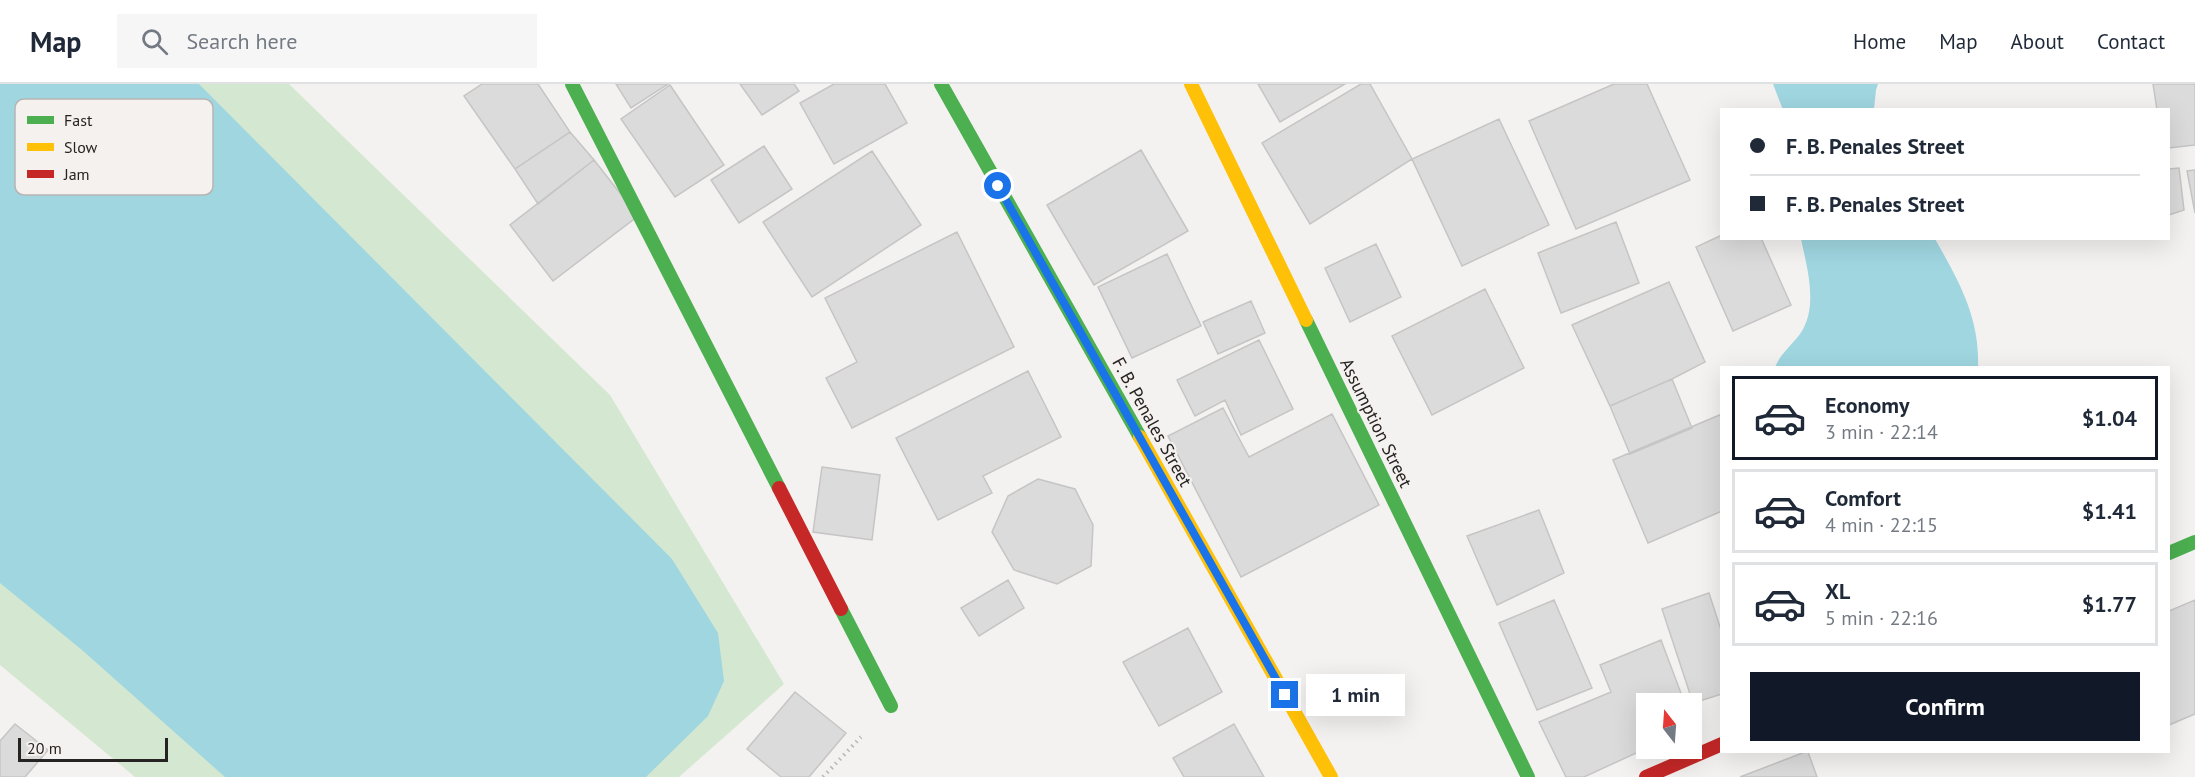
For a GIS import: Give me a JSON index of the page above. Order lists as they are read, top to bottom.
{
  "streets": {
    "street": ["F. B. Penales Street", "Assumption Street"]
  },
  "legend": ["Fast", "Slow", "Jam"],
  "scale_bar": "20 m",
  "north": "top",
  "page": {
    "header": "Map",
    "search": "Search here",
    "nav": [
      "Home",
      "Map",
      "About",
      "Contact"
    ],
    "banner": ["F. B. Penales Street", "F. B. Penales Street"],
    "list": [
      {
        "name": "Economy",
        "note": "3 min · 22:14",
        "value": "$1.04"
      },
      {
        "name": "Comfort",
        "note": "4 min · 22:15",
        "value": "$1.41"
      },
      {
        "name": "XL",
        "note": "5 min · 22:16",
        "value": "$1.77"
      }
    ],
    "buttons": "Confirm",
    "bubble": "1 min",
    "scale": "20 m"
  }
}
